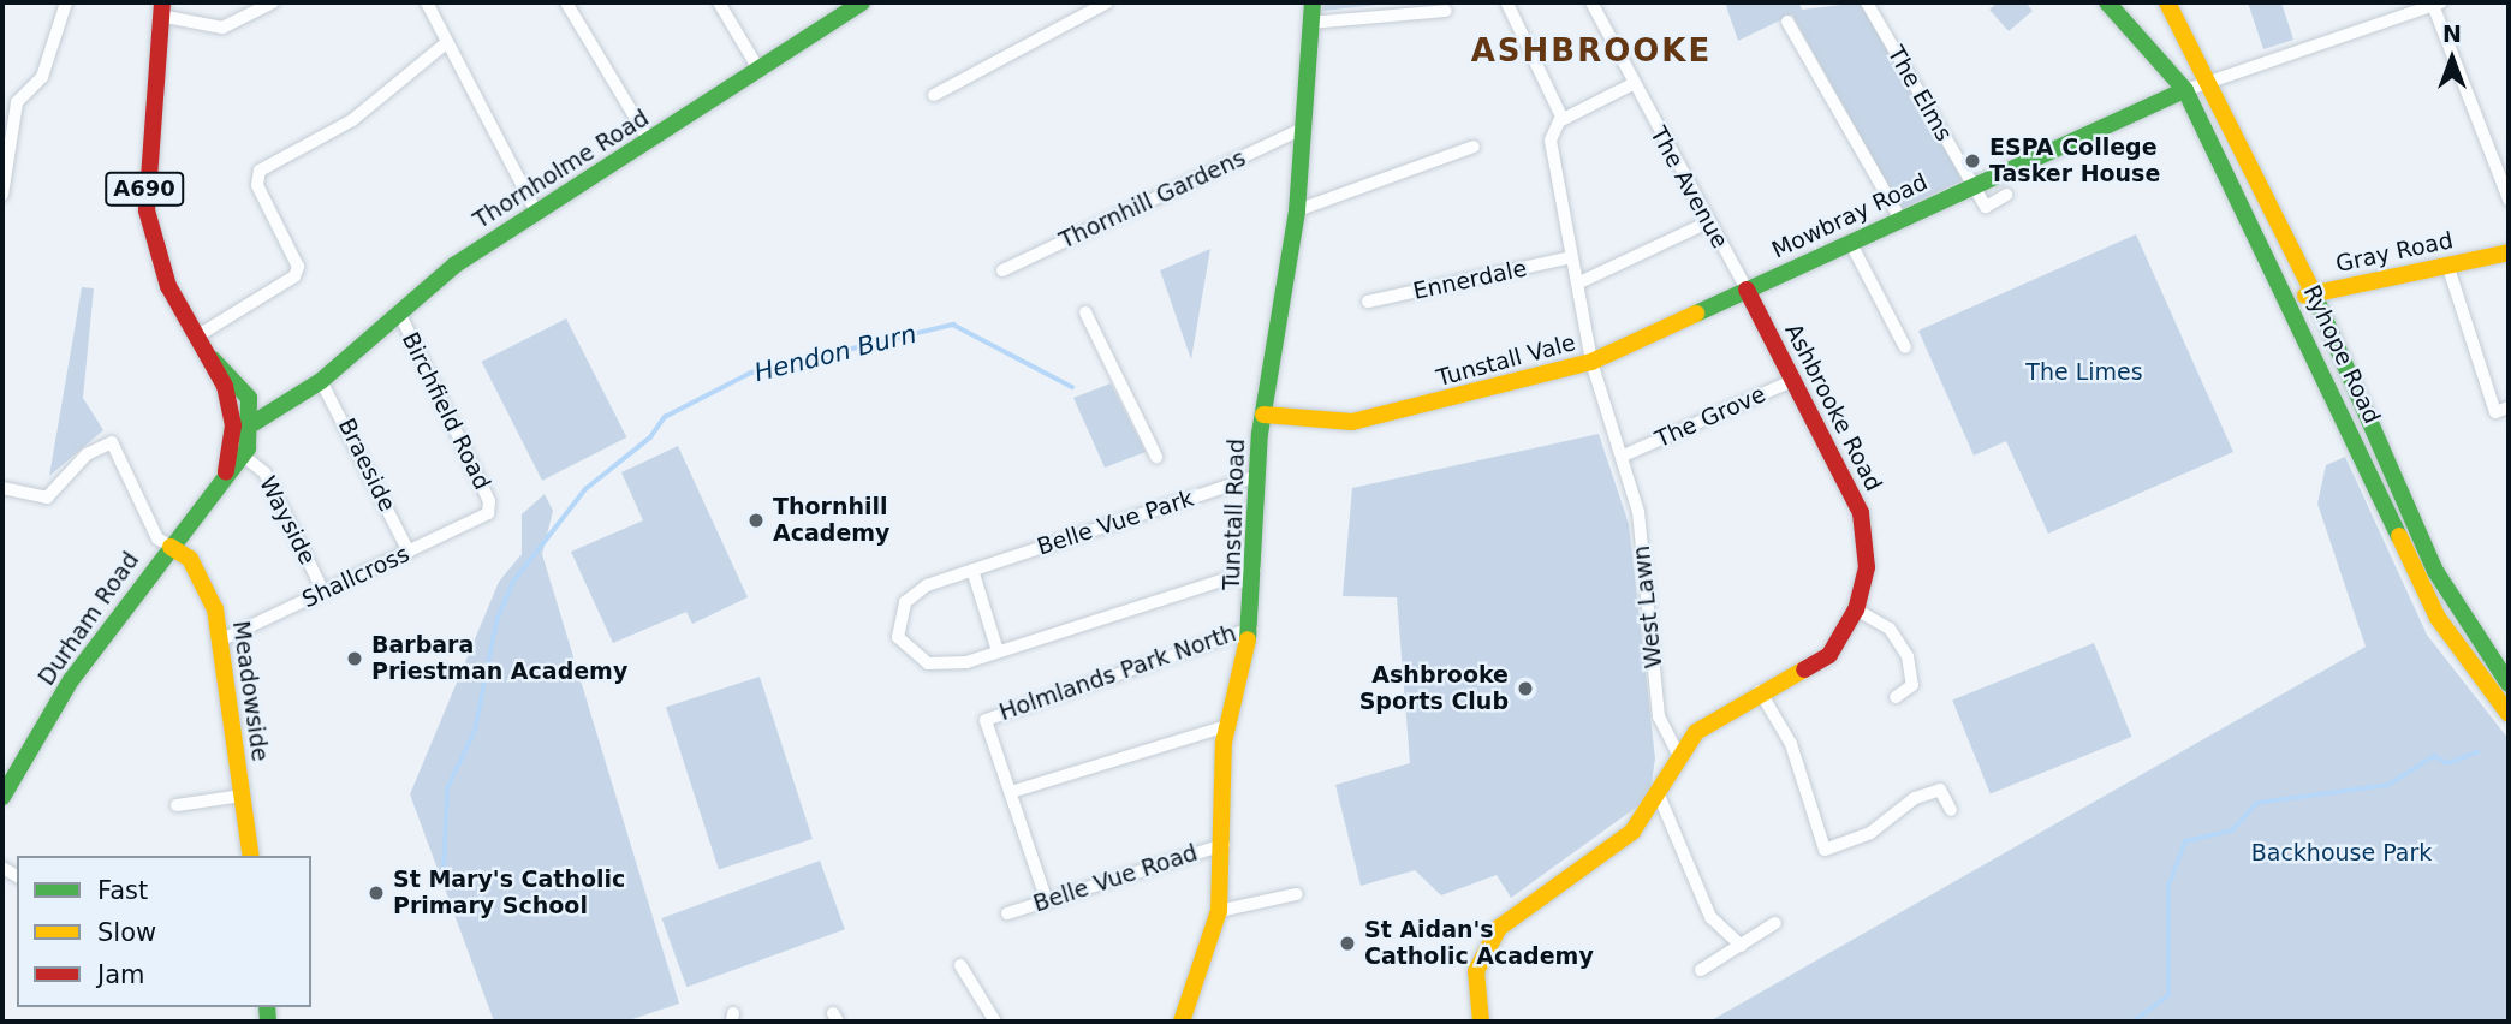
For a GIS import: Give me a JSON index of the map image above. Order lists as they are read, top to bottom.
{
  "streets": {
    "main road": [
      "Thornholme Road",
      "A690",
      "Mowbray Road",
      "Gray Road",
      "Ryhope Road",
      "Tunstall Vale",
      "Ashbrooke Road",
      "Tunstall Road",
      "Durham Road",
      "Meadowside"
    ],
    "street": [
      "The Elms",
      "The Avenue",
      "Thornhill Gardens",
      "Ennerdale",
      "Birchfield Road",
      "The Grove",
      "Braeside",
      "Wayside",
      "Belle Vue Park",
      "Shallcross",
      "West Lawn",
      "Holmlands Park North",
      "Belle Vue Road"
    ]
  },
  "crossings": [
    ["The Elms", "Mowbray Road"],
    ["Thornholme Road", "Birchfield Road"],
    ["Thornholme Road", "Braeside"],
    ["Thornholme Road", "Durham Road"],
    ["The Avenue", "Mowbray Road"],
    ["The Avenue", "Tunstall Vale"],
    ["The Avenue", "Ashbrooke Road"],
    ["Thornhill Gardens", "Tunstall Road"],
    ["Mowbray Road", "Ryhope Road"],
    ["Mowbray Road", "Tunstall Vale"],
    ["Mowbray Road", "Ashbrooke Road"],
    ["Gray Road", "Ryhope Road"],
    ["Ennerdale", "West Lawn"],
    ["Tunstall Vale", "Ashbrooke Road"],
    ["Tunstall Vale", "Tunstall Road"],
    ["Tunstall Vale", "West Lawn"],
    ["Ashbrooke Road", "The Grove"],
    ["Ashbrooke Road", "West Lawn"],
    ["Birchfield Road", "Shallcross"],
    ["The Grove", "West Lawn"],
    ["Braeside", "Shallcross"],
    ["Tunstall Road", "Belle Vue Park"],
    ["Tunstall Road", "Holmlands Park North"],
    ["Tunstall Road", "Belle Vue Road"],
    ["Wayside", "Shallcross"],
    ["Wayside", "Durham Road"],
    ["Shallcross", "Meadowside"],
    ["Durham Road", "Meadowside"]
  ],
  "districts": ["ASHBROOKE"],
  "water": ["Hendon Burn"],
  "parks": ["The Limes", "Backhouse Park"],
  "places": [
    "ESPA College Tasker House",
    "Thornhill Academy",
    "Barbara Priestman Academy",
    "Ashbrooke Sports Club",
    "St Mary's Catholic Primary School",
    "St Aidan's Catholic Academy"
  ],
  "legend": ["Fast", "Slow", "Jam"],
  "north": "top"
}
